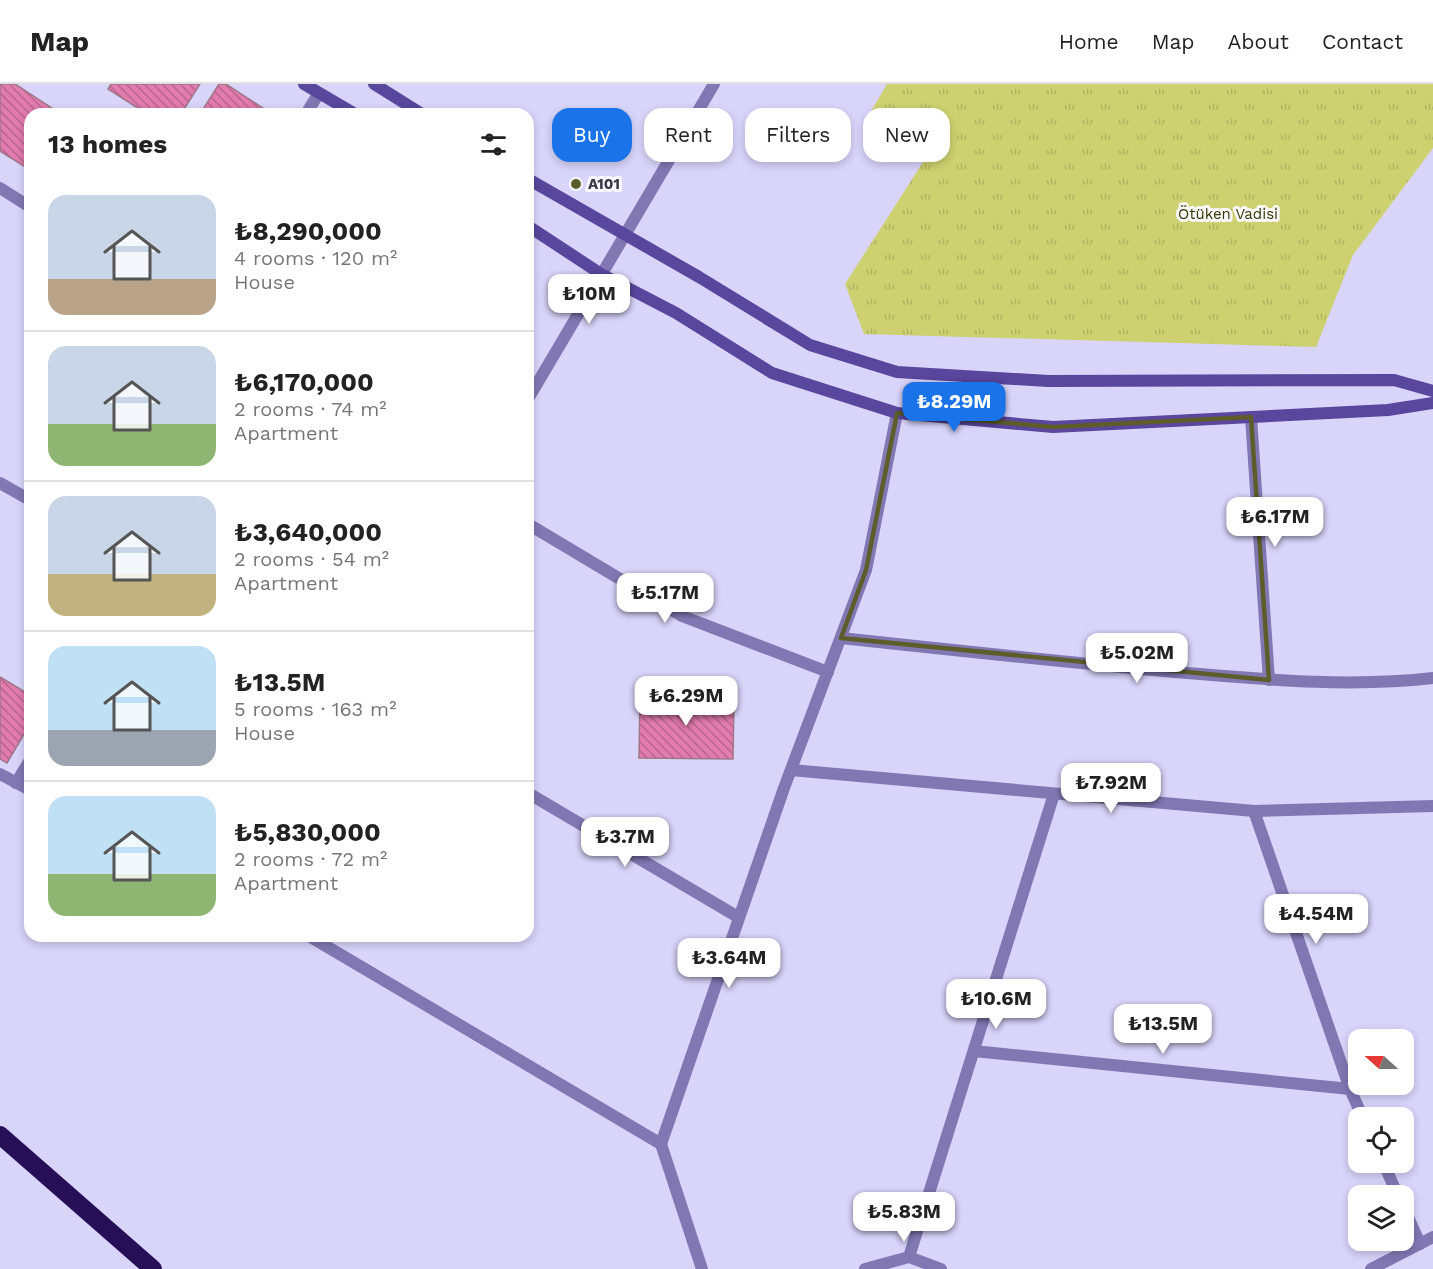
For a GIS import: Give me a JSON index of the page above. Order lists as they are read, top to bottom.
{
  "parks": ["Ötüken Vadisi"],
  "places": ["A101"],
  "north": "left",
  "page": {
    "header": "Map",
    "nav": [
      "Home",
      "Map",
      "About",
      "Contact"
    ],
    "chip": [
      "Buy",
      "Rent",
      "Filters",
      "New"
    ],
    "heading": "13 homes",
    "list": [
      {
        "name": "₺8,290,000",
        "note": "4 rooms · 120 m² · House"
      },
      {
        "name": "₺6,170,000",
        "note": "2 rooms · 74 m² · Apartment"
      },
      {
        "name": "₺3,640,000",
        "note": "2 rooms · 54 m² · Apartment"
      },
      {
        "name": "₺13.5M",
        "note": "5 rooms · 163 m² · House"
      },
      {
        "name": "₺5,830,000",
        "note": "2 rooms · 72 m² · Apartment"
      }
    ],
    "price": [
      "₺10M",
      "₺8.29M",
      "₺6.17M",
      "₺5.17M",
      "₺5.02M",
      "₺6.29M",
      "₺7.92M",
      "₺3.7M",
      "₺4.54M",
      "₺3.64M",
      "₺10.6M",
      "₺13.5M",
      "₺5.83M"
    ]
  }
}
